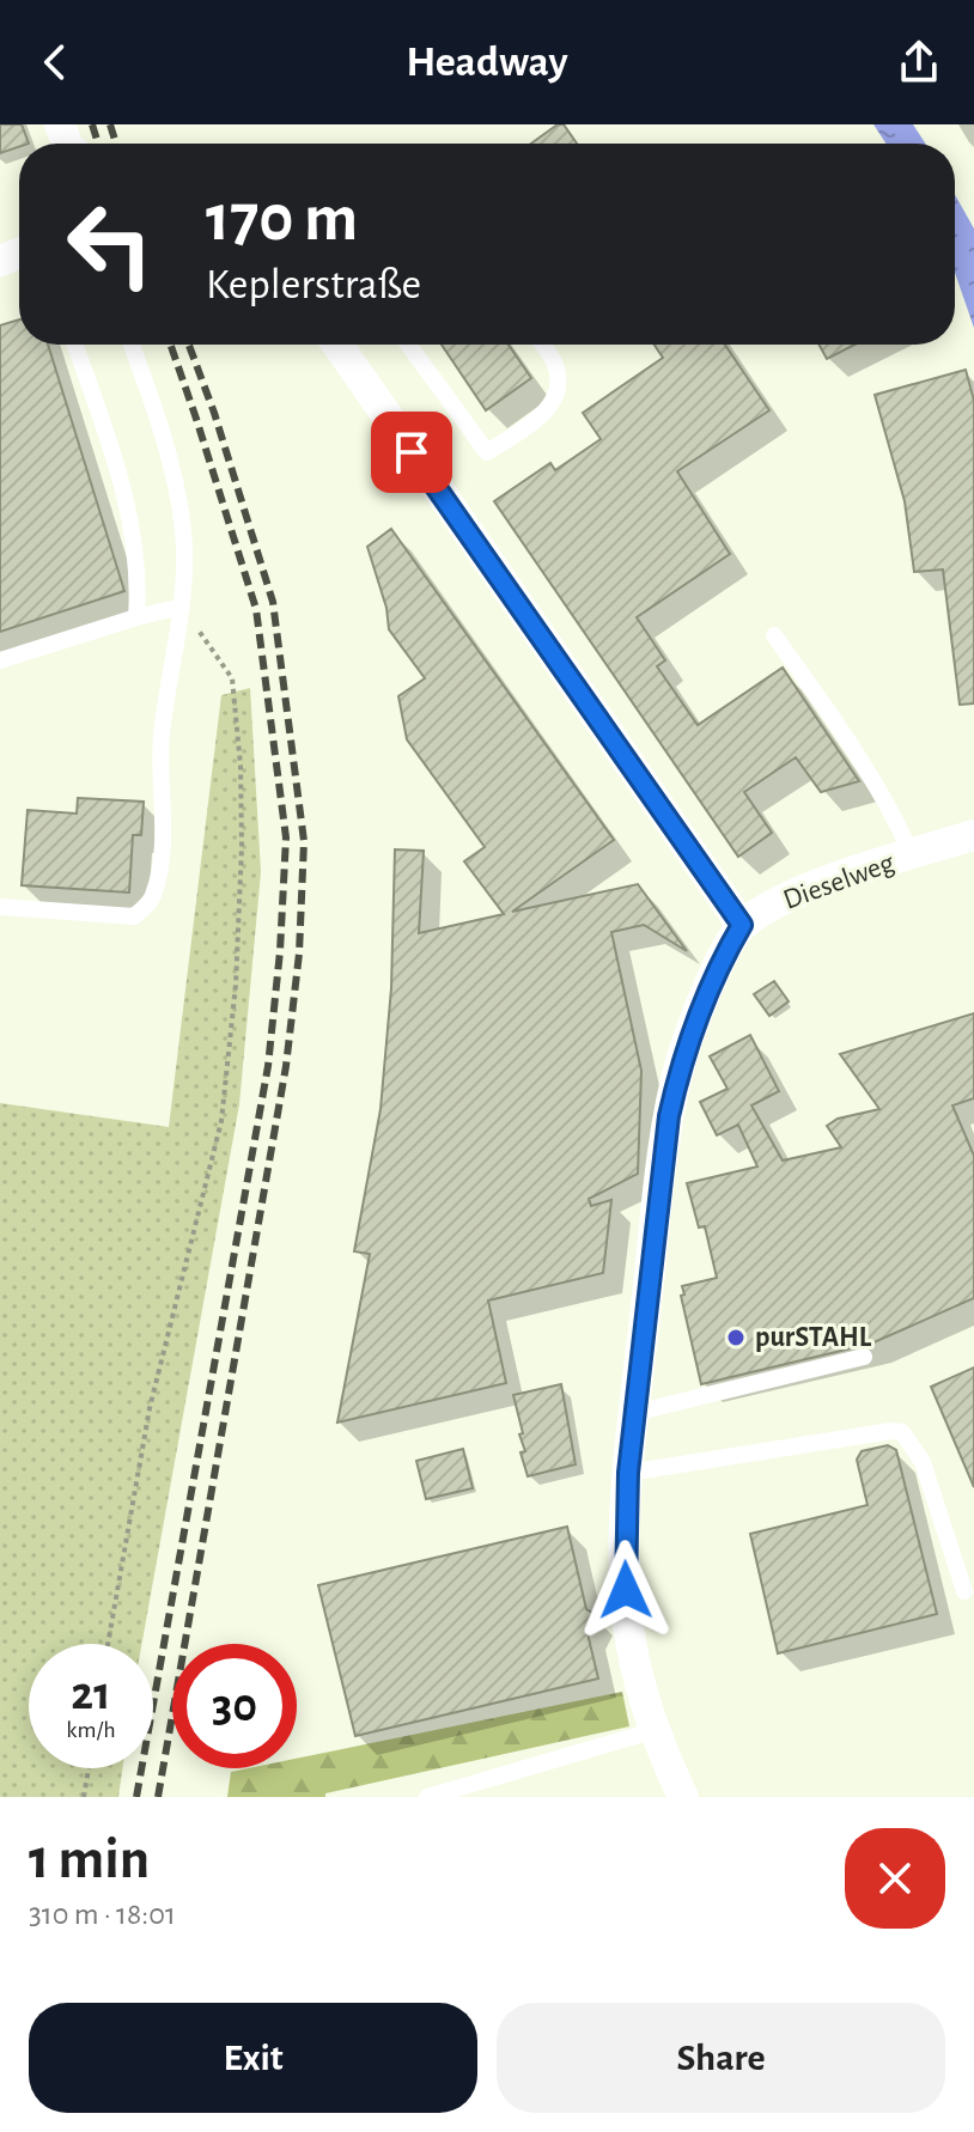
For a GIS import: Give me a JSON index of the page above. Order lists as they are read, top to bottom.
{
  "streets": {
    "street": ["Dieselweg"]
  },
  "places": ["purSTAHL"],
  "page": {
    "header": "Headway",
    "turn": ["170 m", "Keplerstraße"],
    "speed": "21 km/h",
    "limit": "30",
    "heading": ["1 min", "310 m · 18:01"],
    "buttons": ["Exit", "Share"]
  }
}
